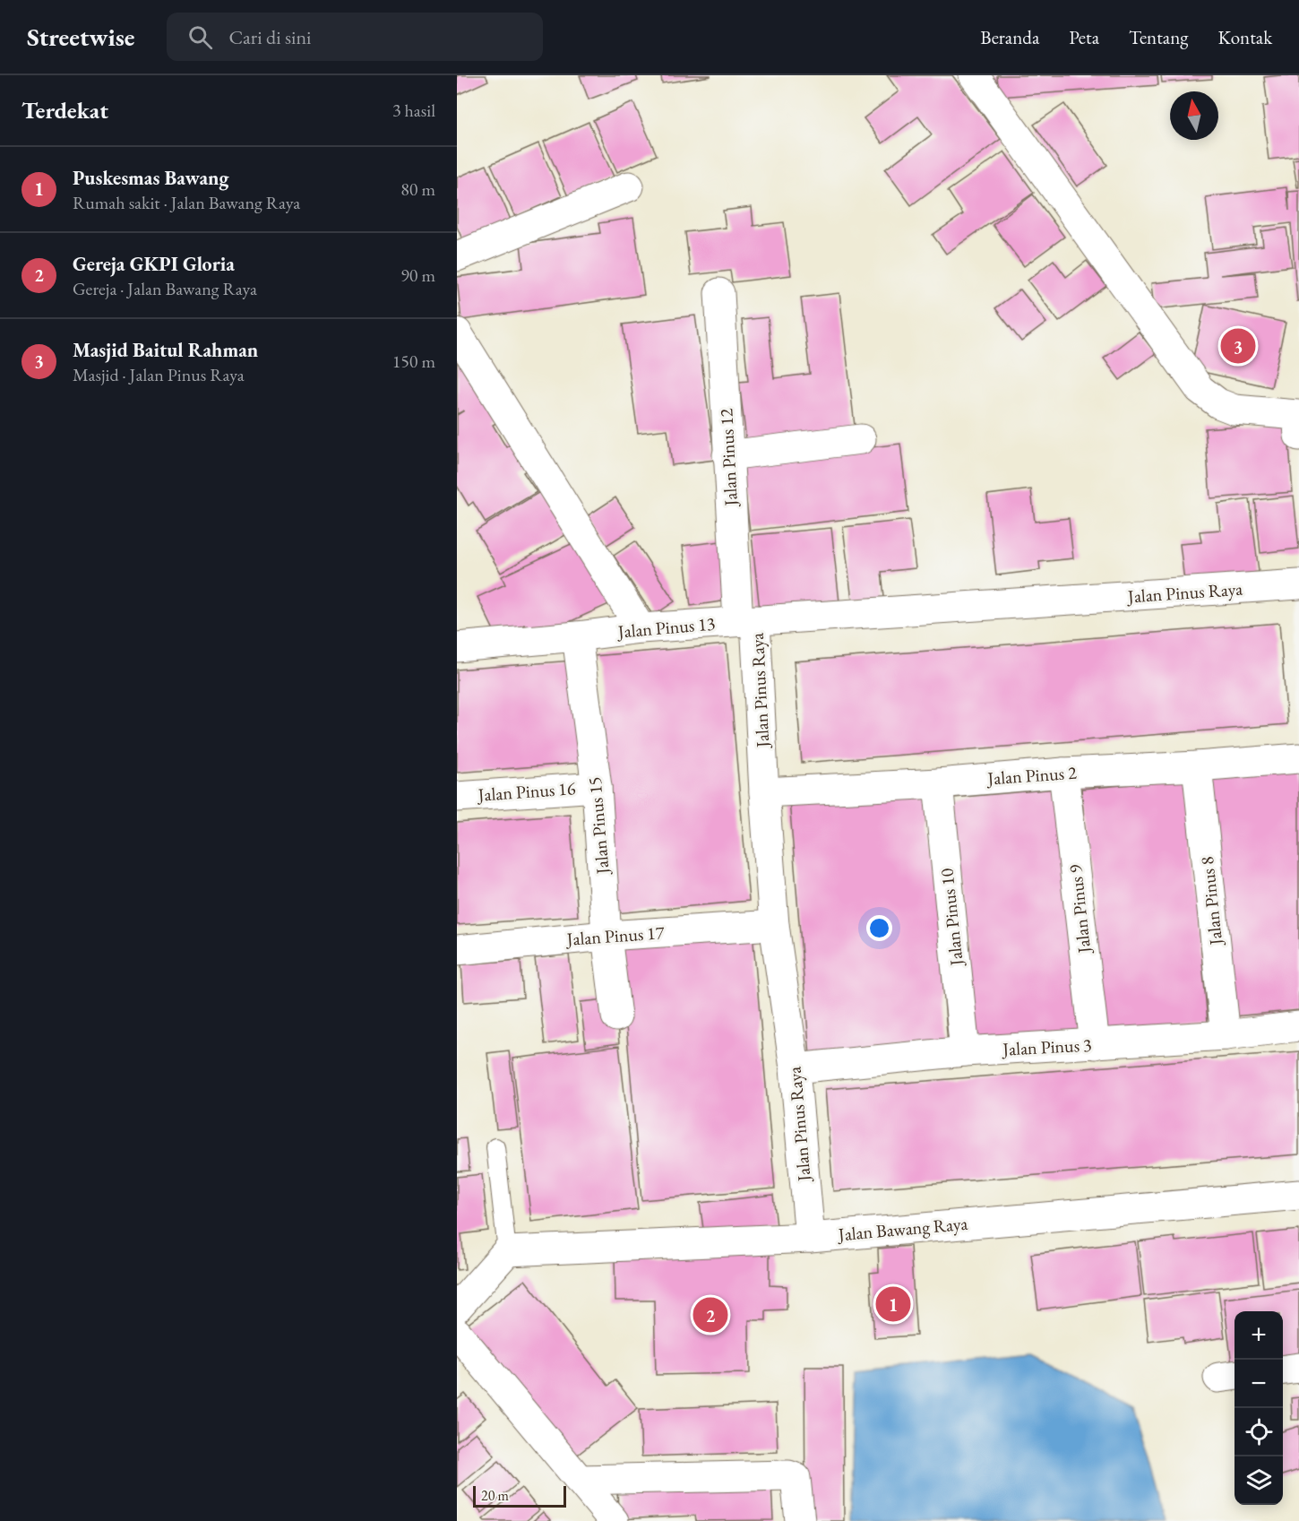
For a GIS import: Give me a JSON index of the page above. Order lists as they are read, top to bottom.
{
  "streets": {
    "street": [
      "Jalan Pinus 12",
      "Jalan Pinus Raya",
      "Jalan Pinus 13",
      "Jalan Pinus 2",
      "Jalan Pinus 16",
      "Jalan Pinus 15",
      "Jalan Pinus 8",
      "Jalan Pinus 9",
      "Jalan Pinus 10",
      "Jalan Pinus 17",
      "Jalan Pinus 3",
      "Jalan Bawang Raya"
    ]
  },
  "crossings": [
    ["Jalan Pinus 12", "Jalan Pinus Raya"],
    ["Jalan Pinus 12", "Jalan Pinus 13"],
    ["Jalan Pinus Raya", "Jalan Pinus 13"],
    ["Jalan Pinus Raya", "Jalan Pinus 2"],
    ["Jalan Pinus Raya", "Jalan Pinus 17"],
    ["Jalan Pinus Raya", "Jalan Pinus 3"],
    ["Jalan Pinus Raya", "Jalan Bawang Raya"],
    ["Jalan Pinus 13", "Jalan Pinus 15"],
    ["Jalan Pinus 2", "Jalan Pinus 8"],
    ["Jalan Pinus 2", "Jalan Pinus 9"],
    ["Jalan Pinus 2", "Jalan Pinus 10"],
    ["Jalan Pinus 16", "Jalan Pinus 15"],
    ["Jalan Pinus 15", "Jalan Pinus 17"],
    ["Jalan Pinus 8", "Jalan Pinus 3"],
    ["Jalan Pinus 9", "Jalan Pinus 3"],
    ["Jalan Pinus 10", "Jalan Pinus 3"]
  ],
  "scale_bar": "20 m",
  "north": "top",
  "page": {
    "header": "Streetwise",
    "search": "Cari di sini",
    "nav": [
      "Beranda",
      "Peta",
      "Tentang",
      "Kontak"
    ],
    "heading": ["Terdekat", "3 hasil"],
    "list": [
      {
        "mark": "1",
        "name": "Puskesmas Bawang",
        "note": "Rumah sakit · Jalan Bawang Raya",
        "value": "80 m"
      },
      {
        "mark": "2",
        "name": "Gereja GKPI Gloria",
        "note": "Gereja · Jalan Bawang Raya",
        "value": "90 m"
      },
      {
        "mark": "3",
        "name": "Masjid Baitul Rahman",
        "note": "Masjid · Jalan Pinus Raya",
        "value": "150 m"
      }
    ],
    "pins": ["3", "1", "2"],
    "map_buttons": ["+", "−"],
    "scale": "20 m"
  }
}
